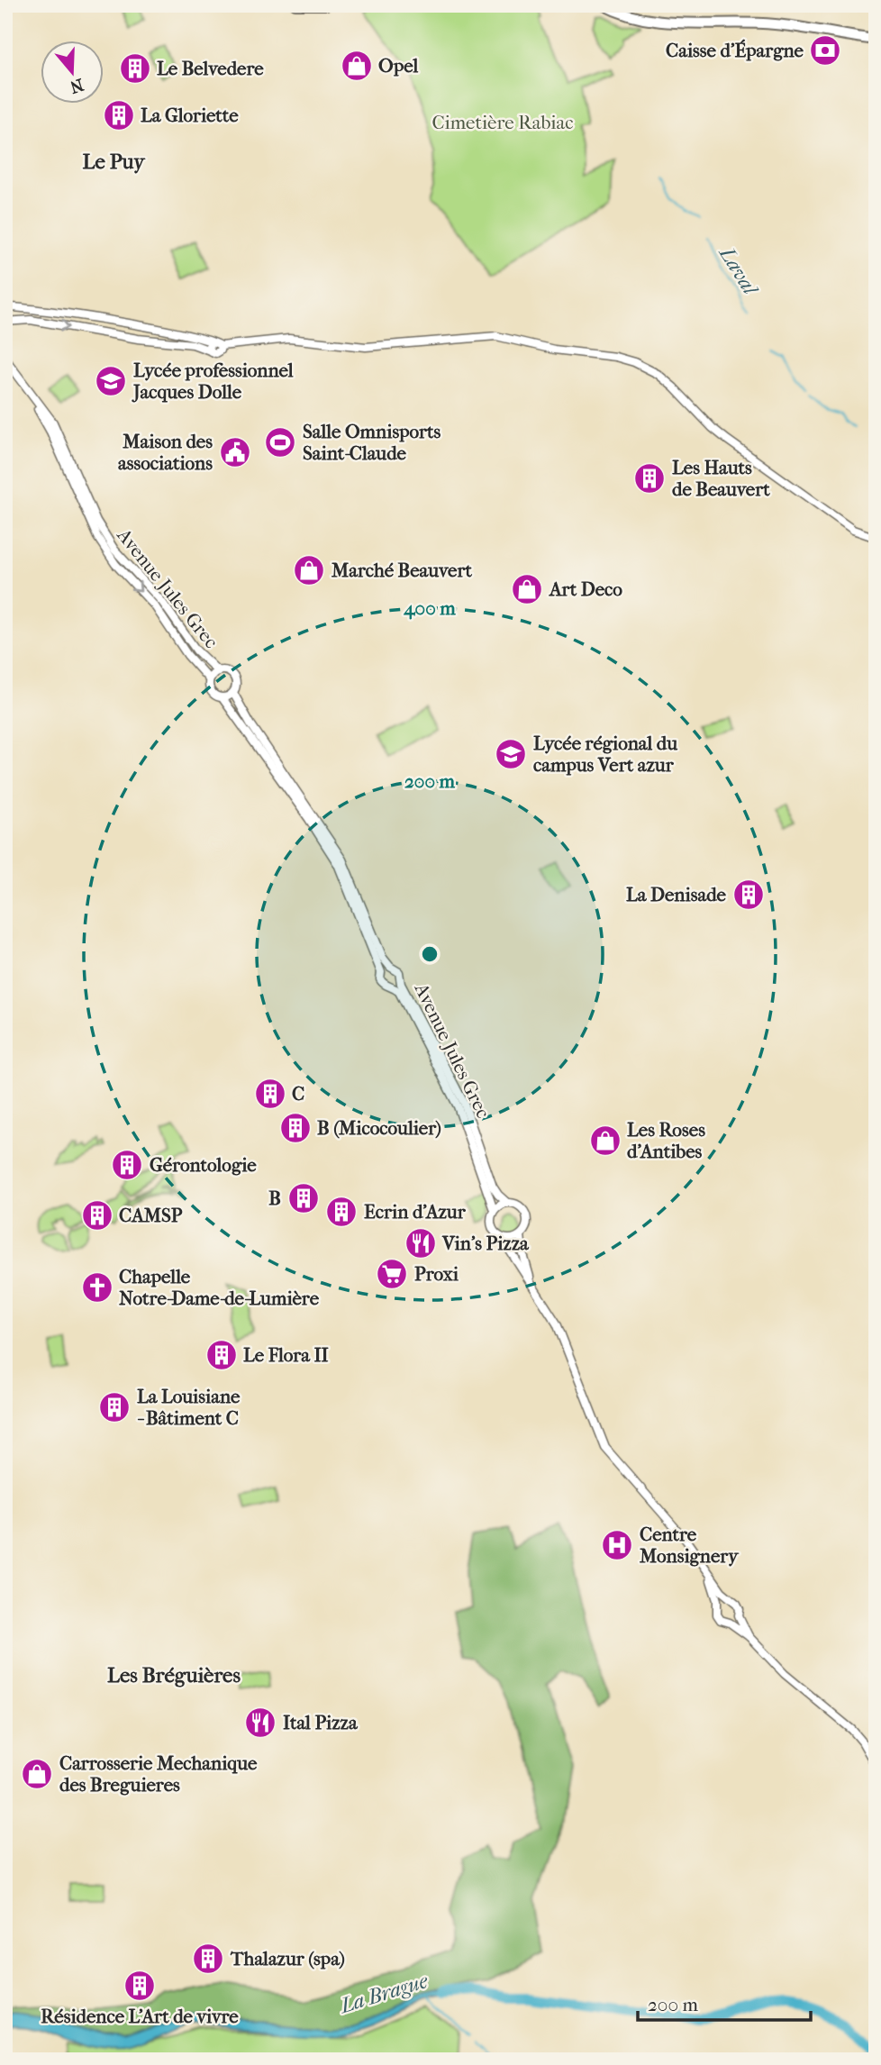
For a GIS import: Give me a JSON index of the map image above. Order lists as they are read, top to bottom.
{
  "streets": {
    "street": ["Avenue Jules Grec"]
  },
  "districts": ["Le Puy", "Les Bréguières"],
  "water": ["Laval", "La Brague"],
  "parks": ["Cimetière Rabiac"],
  "places": {
    "bank": ["Caisse d'Épargne"],
    "shop": [
      "Opel",
      "Marché Beauvert",
      "Art Deco",
      "Les Roses d'Antibes",
      "Carrosserie Mechanique des Breguieres"
    ],
    "building": [
      "Le Belvedere",
      "La Gloriette",
      "Les Hauts de Beauvert",
      "La Denisade",
      "C",
      "B (Micocoulier)",
      "Gérontologie",
      "B",
      "Ecrin d'Azur",
      "CAMSP",
      "Le Flora II",
      "La Louisiane - Bâtiment C",
      "Thalazur (spa)",
      "Résidence L'Art de vivre"
    ],
    "school or university": ["Lycée professionnel Jacques Dolle", "Lycée régional du campus Vert azur"],
    "sports": ["Salle Omnisports Saint-Claude"],
    "public building": ["Maison des associations"],
    "restaurant": ["Vin's Pizza", "Ital Pizza"],
    "supermarket": ["Proxi"],
    "church": ["Chapelle Notre-Dame-de-Lumière"],
    "hospital": ["Centre Monsignery"]
  },
  "scale_bar": "200 m",
  "north": "bottom",
  "rings": ["400 m", "200 m"]
}
